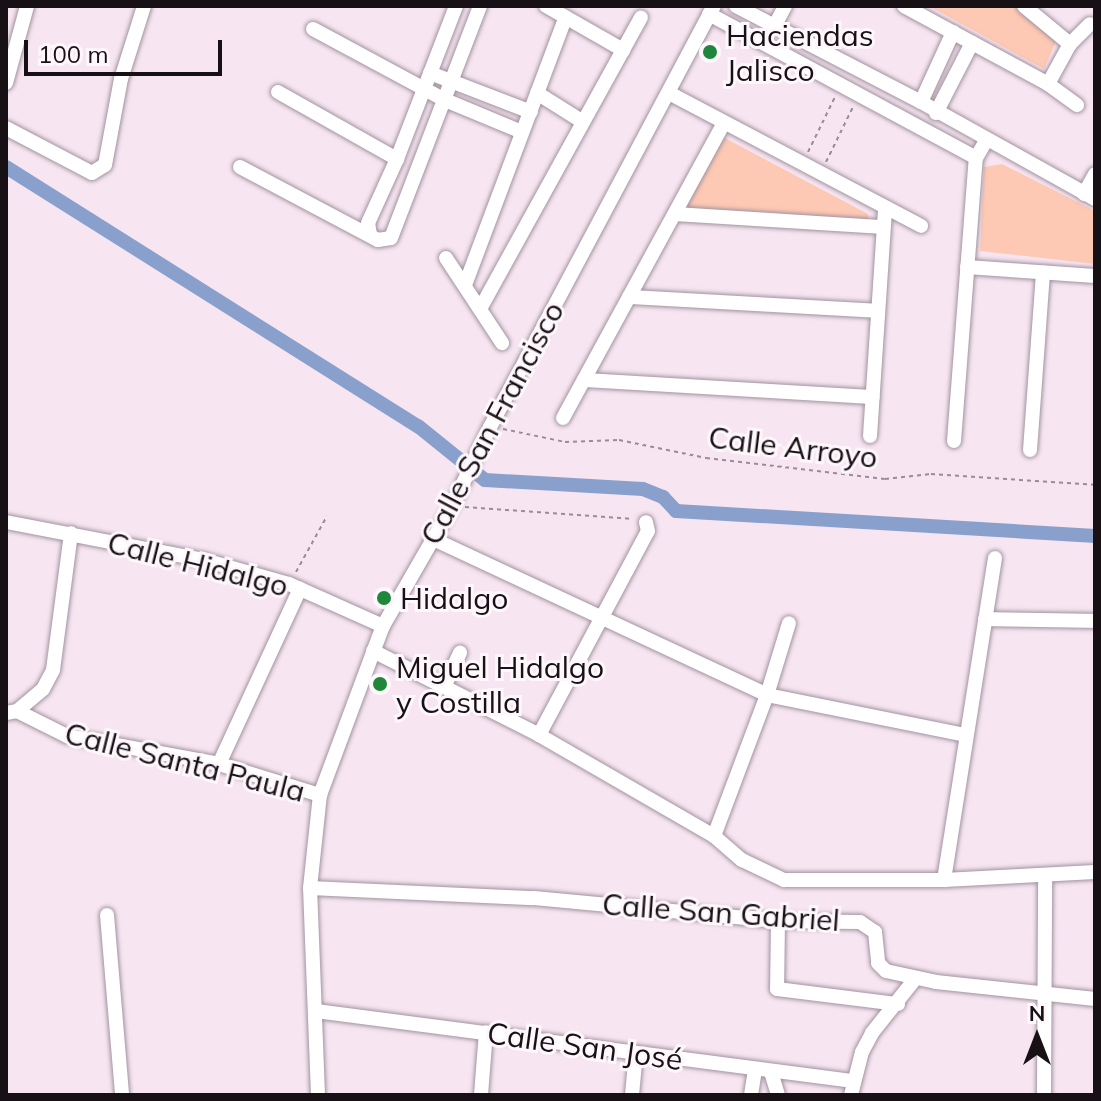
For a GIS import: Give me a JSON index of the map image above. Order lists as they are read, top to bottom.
{
  "streets": {
    "street": [
      "Calle San Francisco",
      "Calle Hidalgo",
      "Calle Santa Paula",
      "Calle San Gabriel",
      "Calle San José"
    ],
    "path": ["Calle Arroyo"]
  },
  "crossings": [
    ["Calle San Francisco", "Calle Arroyo"],
    ["Calle San Francisco", "Calle Hidalgo"],
    ["Calle San Francisco", "Calle Santa Paula"],
    ["Calle San Francisco", "Calle San Gabriel"],
    ["Calle San Francisco", "Calle San José"]
  ],
  "places": ["Haciendas Jalisco", "Hidalgo", "Miguel Hidalgo y Costilla"],
  "scale_bar": "100 m",
  "north": "top"
}
